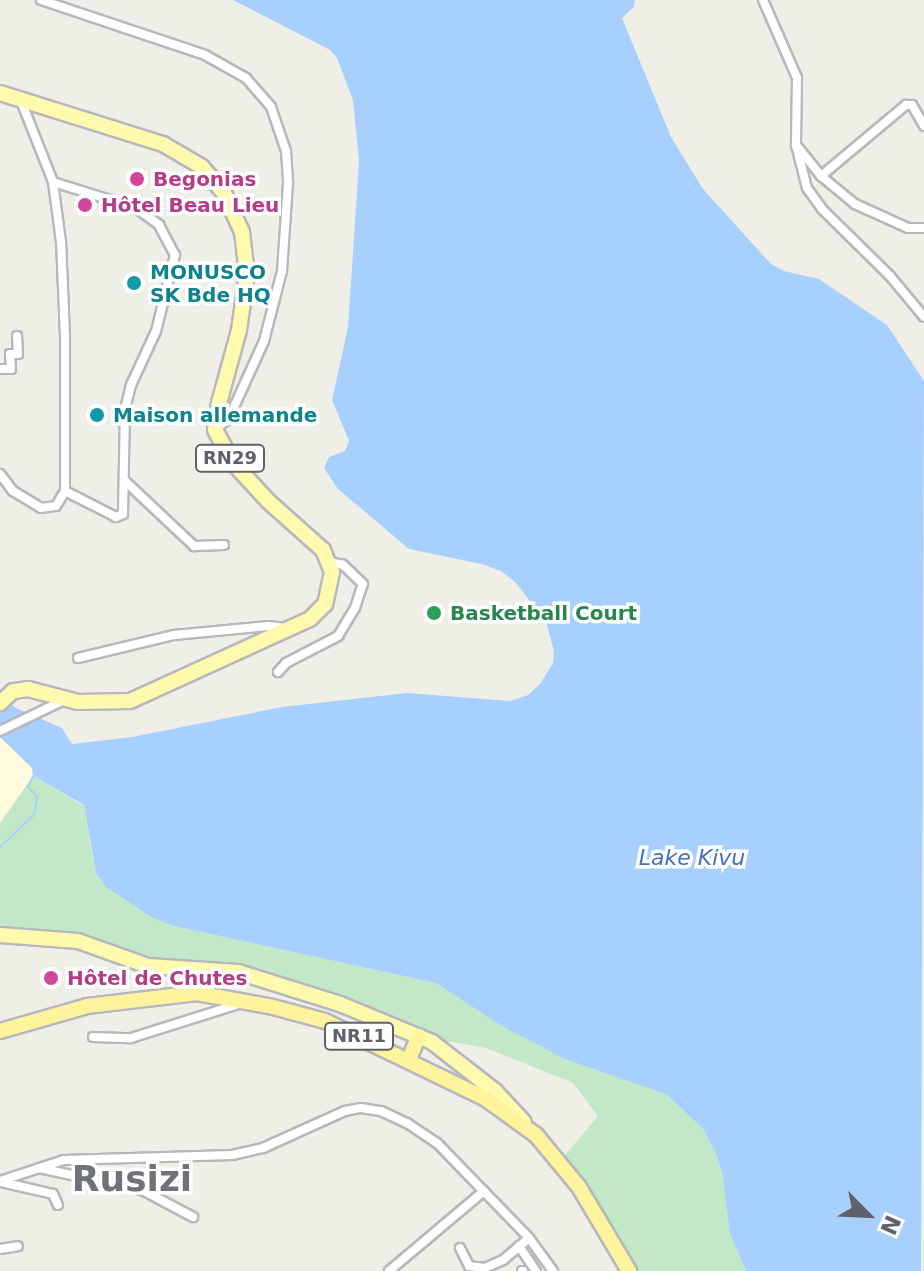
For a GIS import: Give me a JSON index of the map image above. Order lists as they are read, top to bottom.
{
  "streets": {
    "highway": ["NR11"],
    "main road": ["RN29"]
  },
  "districts": ["Rusizi"],
  "water": ["Lake Kivu"],
  "places": [
    "Begonias",
    "Hôtel Beau Lieu",
    "MONUSCO SK Bde HQ",
    "Maison allemande",
    "Basketball Court",
    "Hôtel de Chutes"
  ],
  "north": "bottom right"
}
